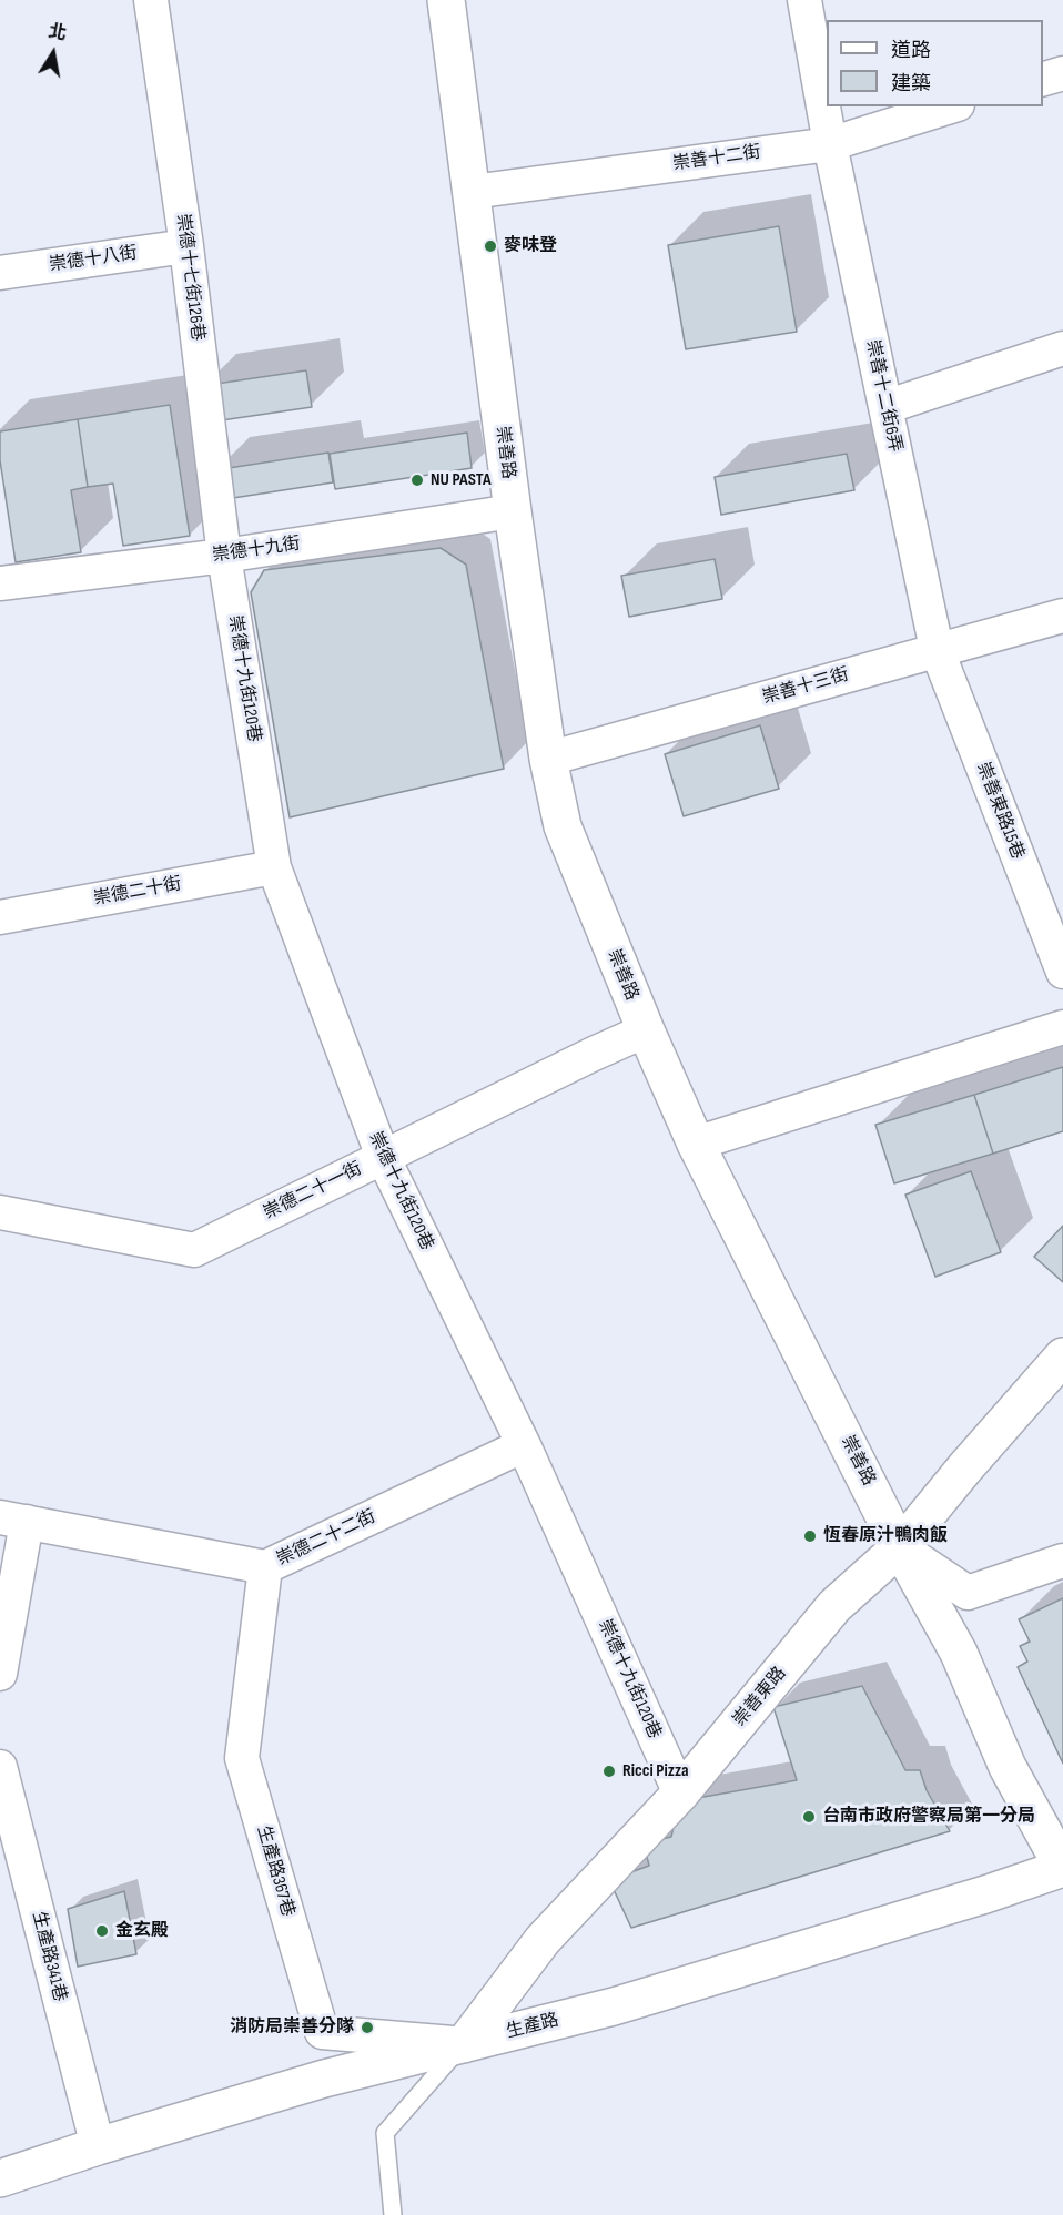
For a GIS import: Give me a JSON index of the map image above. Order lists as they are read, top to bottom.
{
  "streets": {
    "street": [
      "崇善十二街",
      "崇德十八街",
      "崇德十七街126巷",
      "崇善十二街6弄",
      "崇善路",
      "崇德十九街",
      "崇德十九街120巷",
      "崇善十三街",
      "崇善東路15巷",
      "崇德二十街",
      "崇德二十一街",
      "崇德二十二街",
      "崇善東路",
      "生產路367巷",
      "生產路341巷",
      "生產路"
    ]
  },
  "crossings": [
    ["崇善十二街", "崇善十二街6弄"],
    ["崇善十二街", "崇善路"],
    ["崇德十八街", "崇德十七街126巷"],
    ["崇德十七街126巷", "崇德十九街"],
    ["崇德十七街126巷", "崇德十九街120巷"],
    ["崇善十二街6弄", "崇善十三街"],
    ["崇善十二街6弄", "崇善東路15巷"],
    ["崇善路", "崇德十九街"],
    ["崇善路", "崇善十三街"],
    ["崇善路", "崇德二十一街"],
    ["崇善路", "崇善東路"],
    ["崇善路", "生產路"],
    ["崇德十九街", "崇德十九街120巷"],
    ["崇德十九街120巷", "崇德二十街"],
    ["崇德十九街120巷", "崇德二十一街"],
    ["崇德十九街120巷", "崇德二十二街"],
    ["崇德十九街120巷", "崇善東路"],
    ["崇善十三街", "崇善東路15巷"],
    ["崇德二十二街", "生產路367巷"],
    ["崇善東路", "生產路367巷"],
    ["崇善東路", "生產路"],
    ["生產路367巷", "生產路"],
    ["生產路341巷", "生產路"]
  ],
  "places": [
    "麥味登",
    "NU PASTA",
    "恆春原汁鴨肉飯",
    "Ricci Pizza",
    "台南市政府警察局第一分局",
    "金玄殿",
    "消防局崇善分隊"
  ],
  "legend": ["道路", "建築"],
  "north": "top"
}
